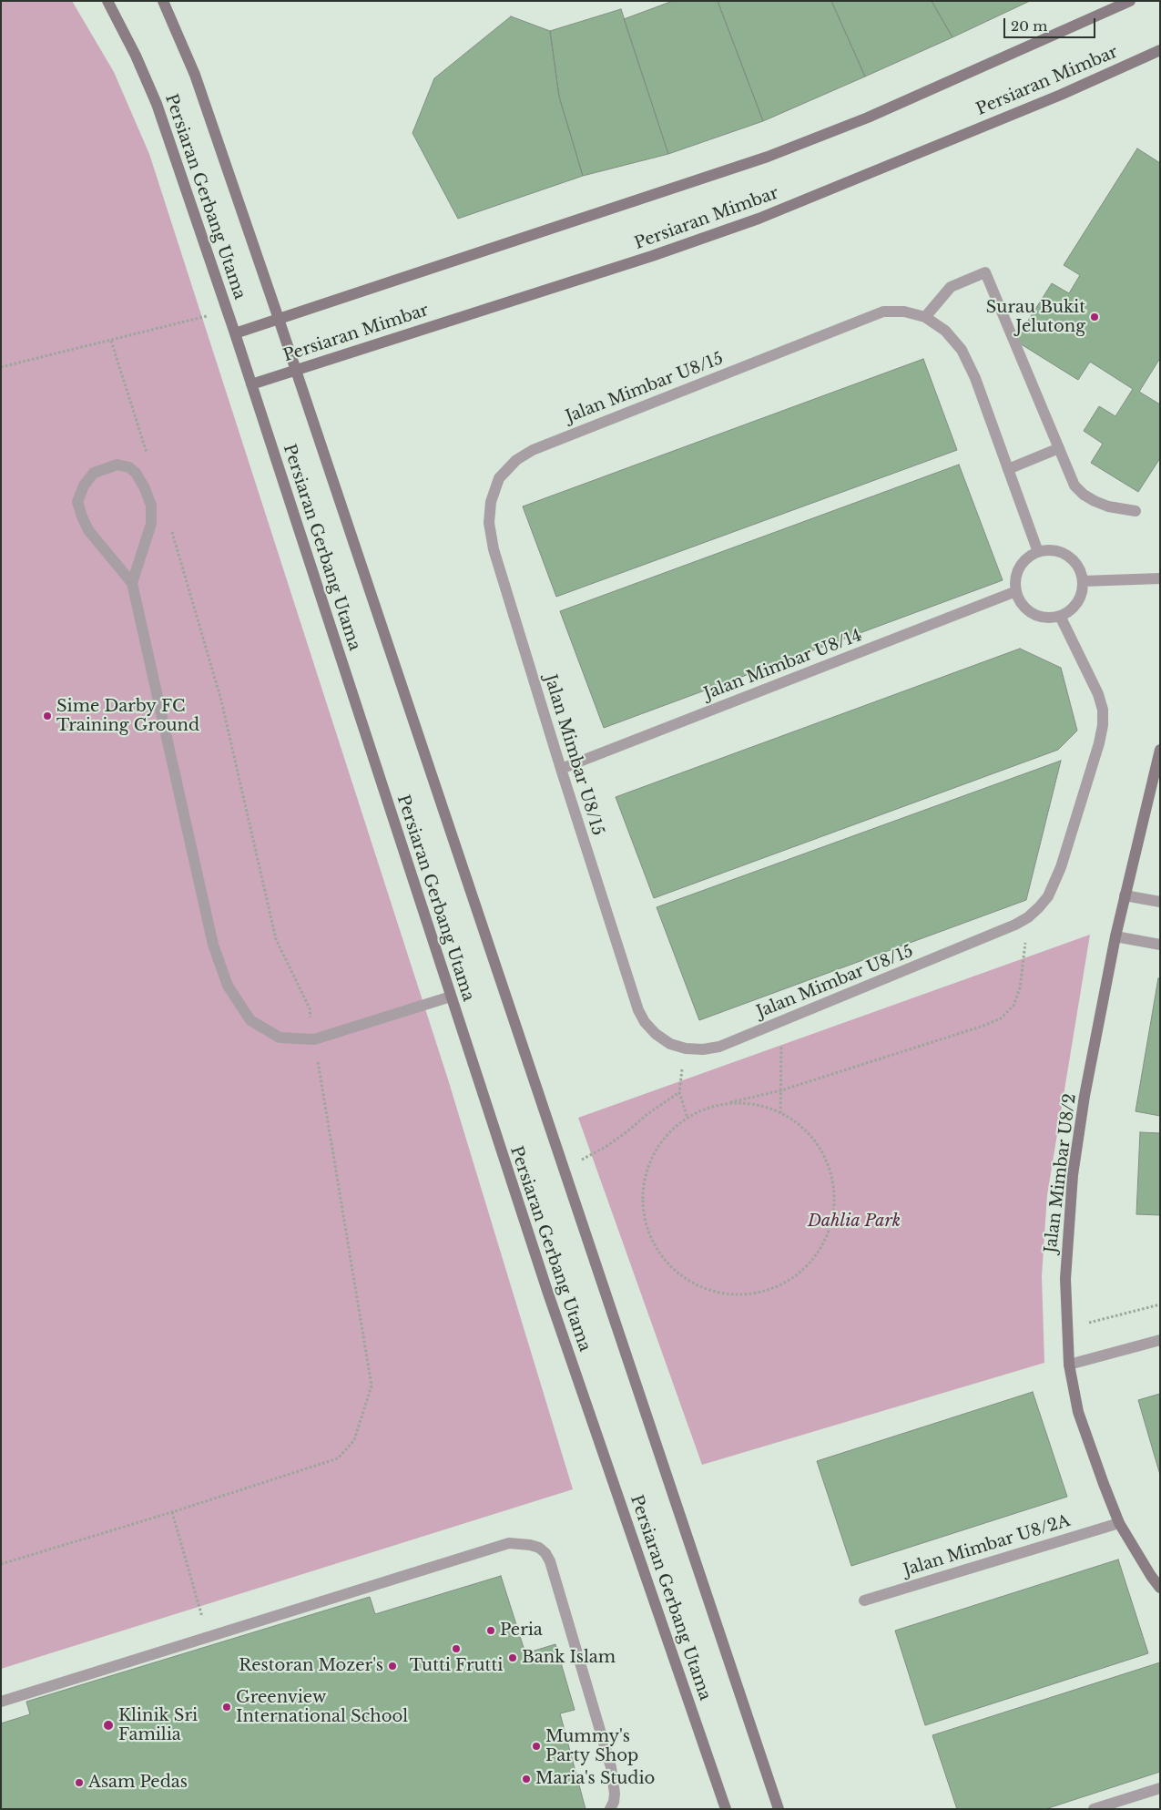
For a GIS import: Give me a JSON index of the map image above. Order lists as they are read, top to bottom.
{
  "streets": {
    "main road": ["Persiaran Mimbar", "Persiaran Gerbang Utama", "Jalan Mimbar U8/2"],
    "street": ["Jalan Mimbar U8/15", "Jalan Mimbar U8/14", "Jalan Mimbar U8/2A"]
  },
  "crossings": [
    ["Persiaran Mimbar", "Persiaran Gerbang Utama"],
    ["Jalan Mimbar U8/15", "Jalan Mimbar U8/14"],
    ["Jalan Mimbar U8/2", "Jalan Mimbar U8/2A"]
  ],
  "parks": ["Dahlia Park"],
  "places": [
    "Surau Bukit Jelutong",
    "Sime Darby FC Training Ground",
    "Peria",
    "Tutti Frutti",
    "Bank Islam",
    "Restoran Mozer's",
    "Greenview International School",
    "Klinik Sri Familia",
    "Mummy's Party Shop",
    "Maria's Studio",
    "Asam Pedas"
  ],
  "scale_bar": "20 m"
}
